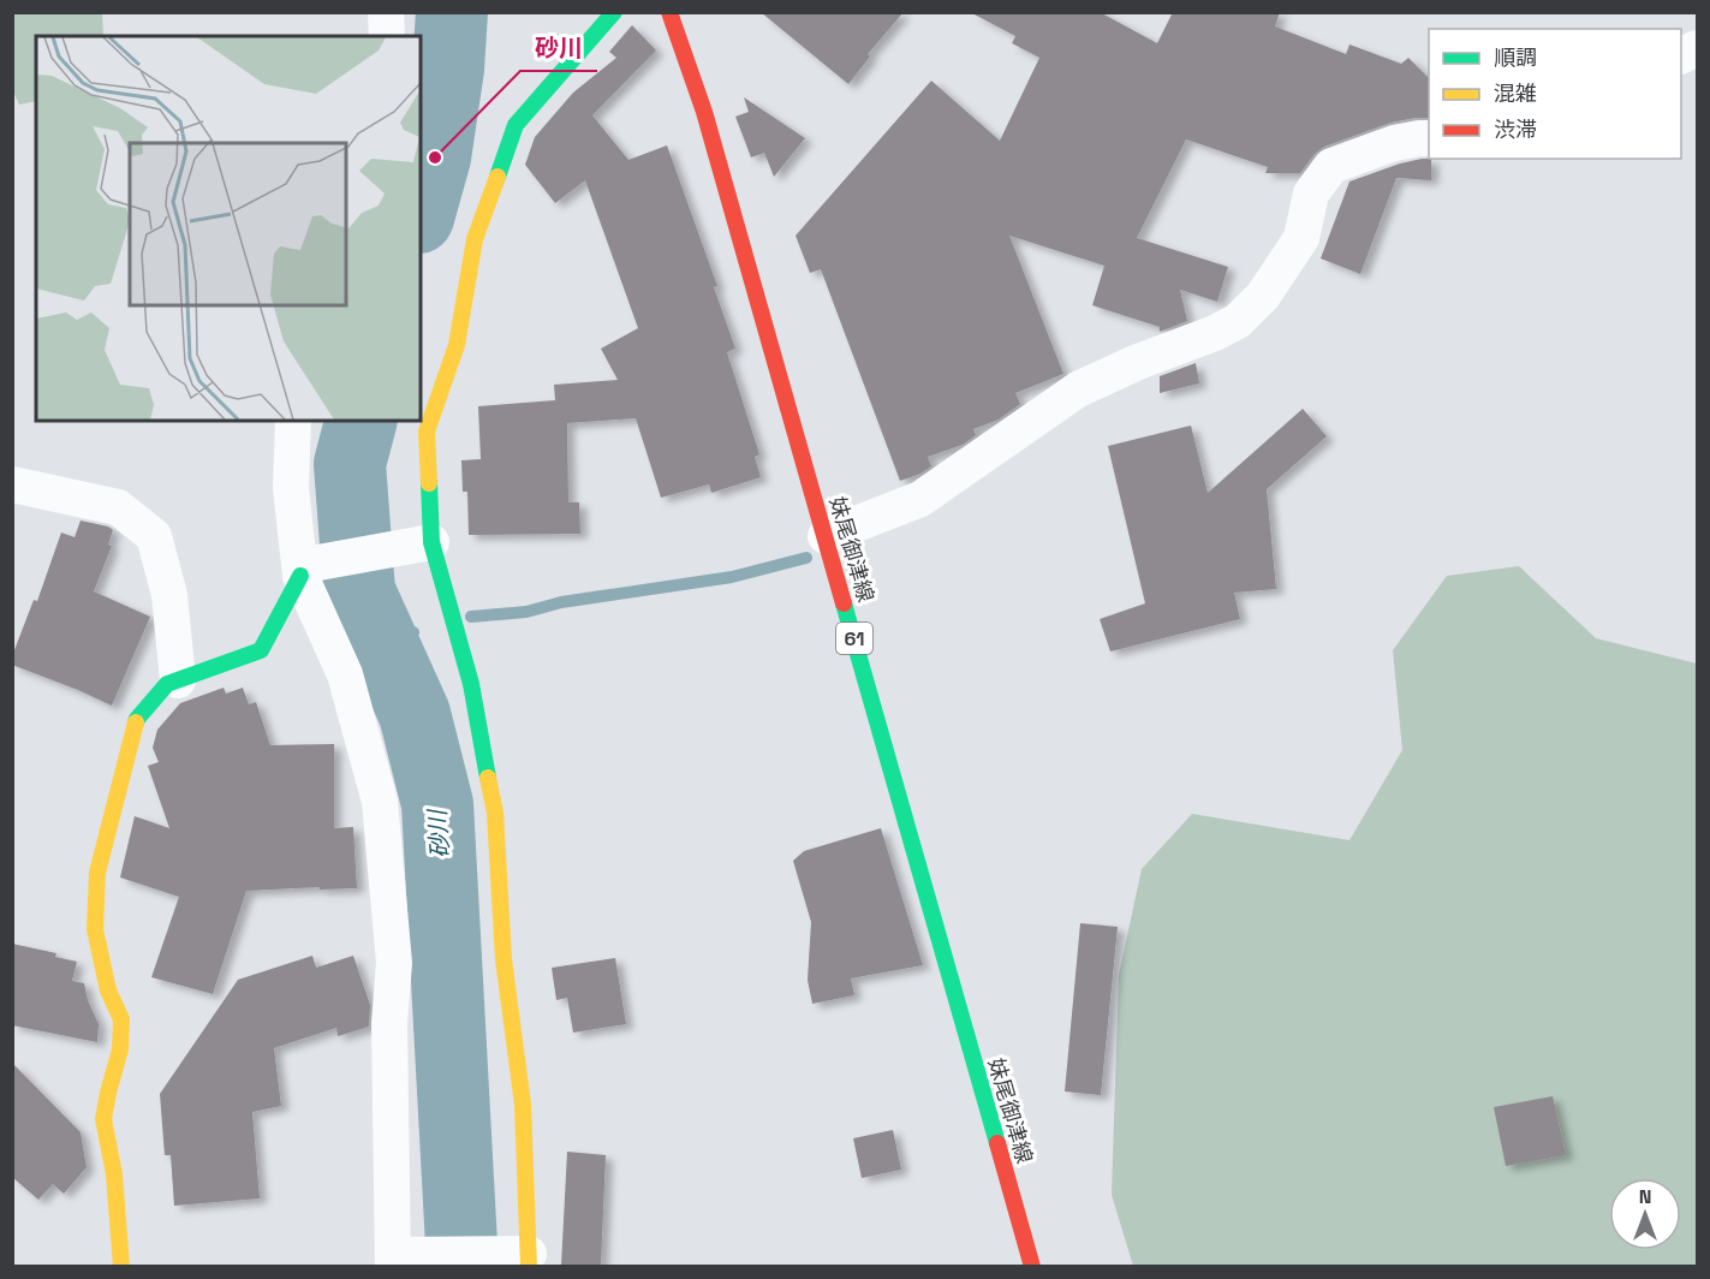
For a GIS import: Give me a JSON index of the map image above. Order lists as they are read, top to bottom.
{
  "streets": {
    "street": ["妹尾御津線", "61"]
  },
  "water": ["砂川"],
  "places": ["砂川"],
  "legend": ["順調", "混雑", "渋滞"],
  "north": "top"
}
